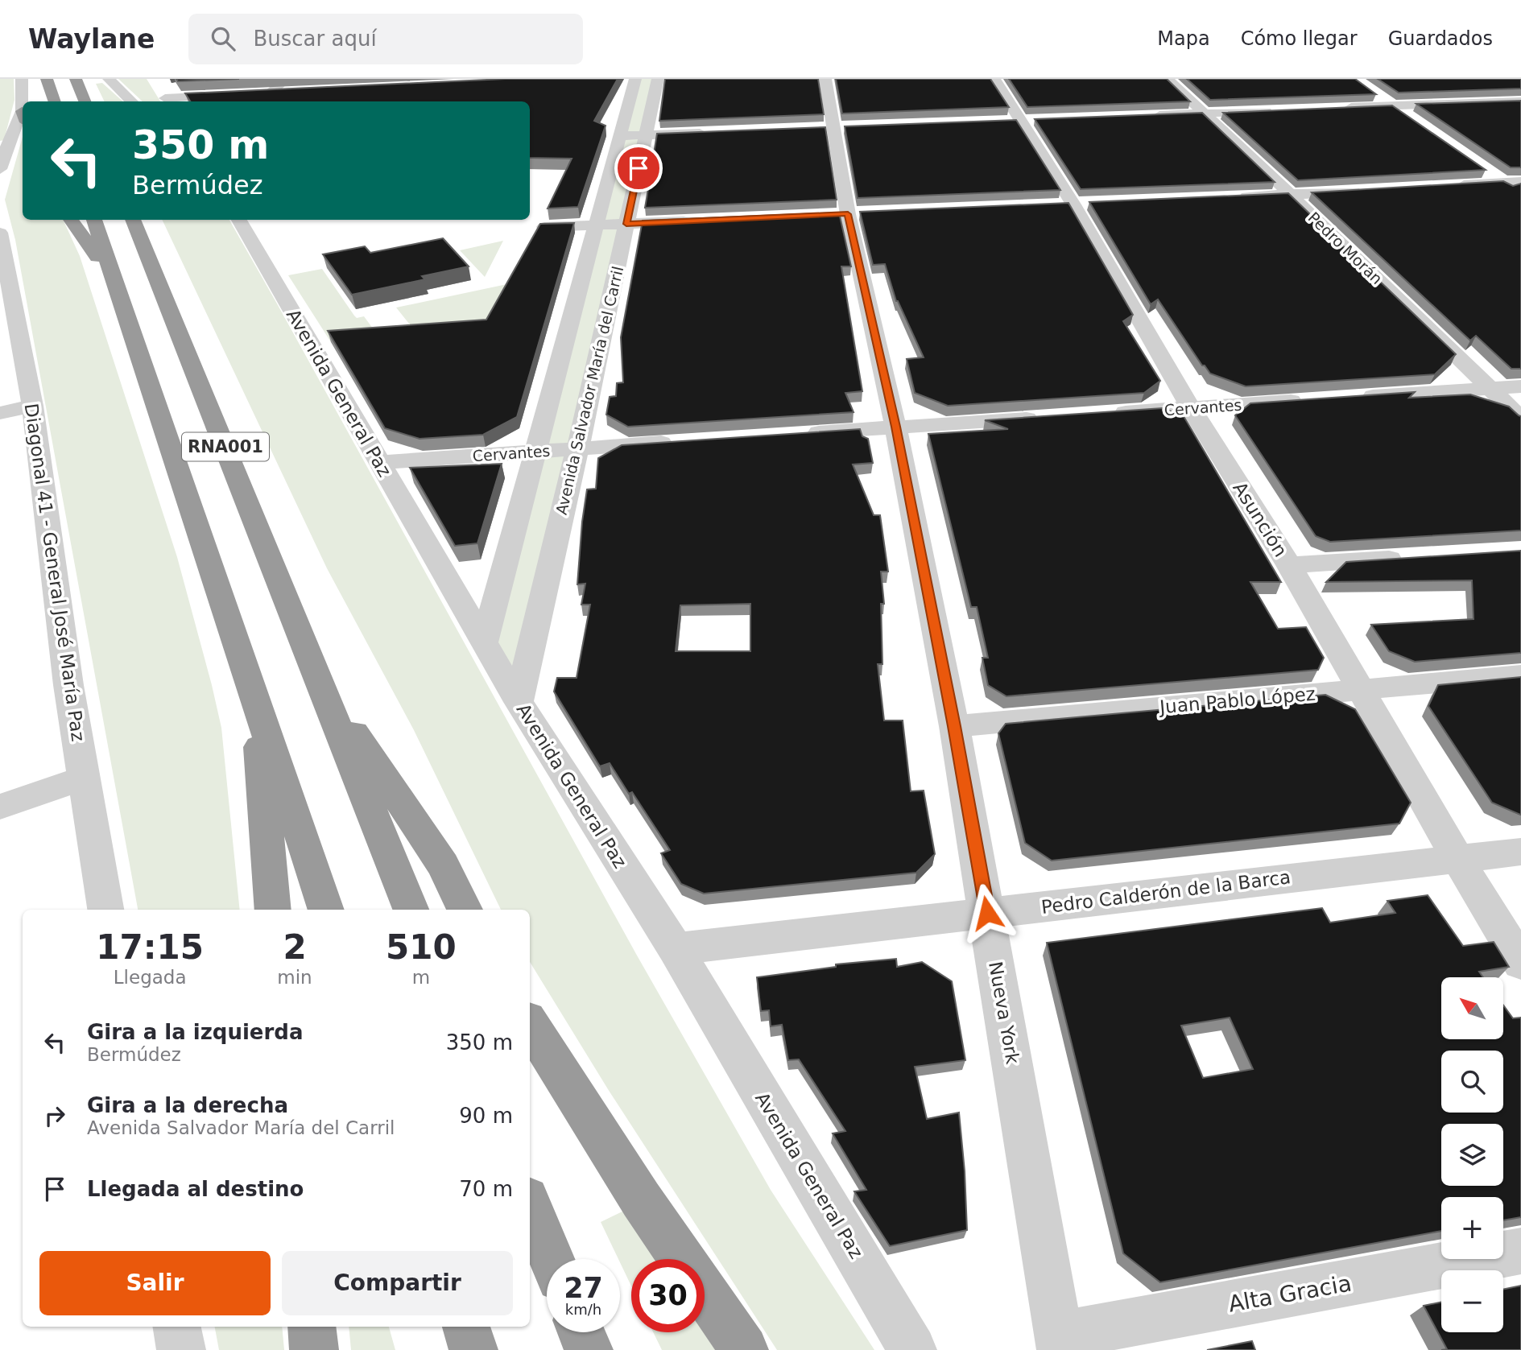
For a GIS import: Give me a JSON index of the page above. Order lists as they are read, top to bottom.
{
  "streets": {
    "highway": ["RNA001"],
    "street": [
      "Pedro Morán",
      "Avenida Salvador María del Carril",
      "Avenida General Paz",
      "Cervantes",
      "Asunción",
      "Diagonal 41 - General José María Paz",
      "Juan Pablo López",
      "Pedro Calderón de la Barca",
      "Nueva York",
      "Alta Gracia"
    ]
  },
  "crossings": [
    ["Avenida Salvador María del Carril", "Avenida General Paz"],
    ["Avenida Salvador María del Carril", "Cervantes"],
    ["Avenida General Paz", "Cervantes"],
    ["Avenida General Paz", "Pedro Calderón de la Barca"],
    ["Cervantes", "Asunción"],
    ["Asunción", "Juan Pablo López"],
    ["Asunción", "Pedro Calderón de la Barca"],
    ["Juan Pablo López", "Nueva York"],
    ["Pedro Calderón de la Barca", "Nueva York"],
    ["Nueva York", "Alta Gracia"]
  ],
  "north": "top left",
  "page": {
    "header": "Waylane",
    "search": "Buscar aquí",
    "nav": ["Mapa", "Cómo llegar", "Guardados"],
    "turn": ["350 m", "Bermúdez"],
    "eta": [
      "17:15",
      "Llegada",
      "2",
      "min",
      "510",
      "m"
    ],
    "map_buttons": ["+", "−"],
    "list": [
      {
        "name": "Gira a la izquierda",
        "note": "Bermúdez",
        "value": "350 m"
      },
      {
        "name": "Gira a la derecha",
        "note": "Avenida Salvador María del Carril",
        "value": "90 m"
      },
      {
        "name": "Llegada al destino",
        "value": "70 m"
      }
    ],
    "buttons": ["Salir", "Compartir"],
    "speed": "27 km/h",
    "limit": "30"
  }
}
